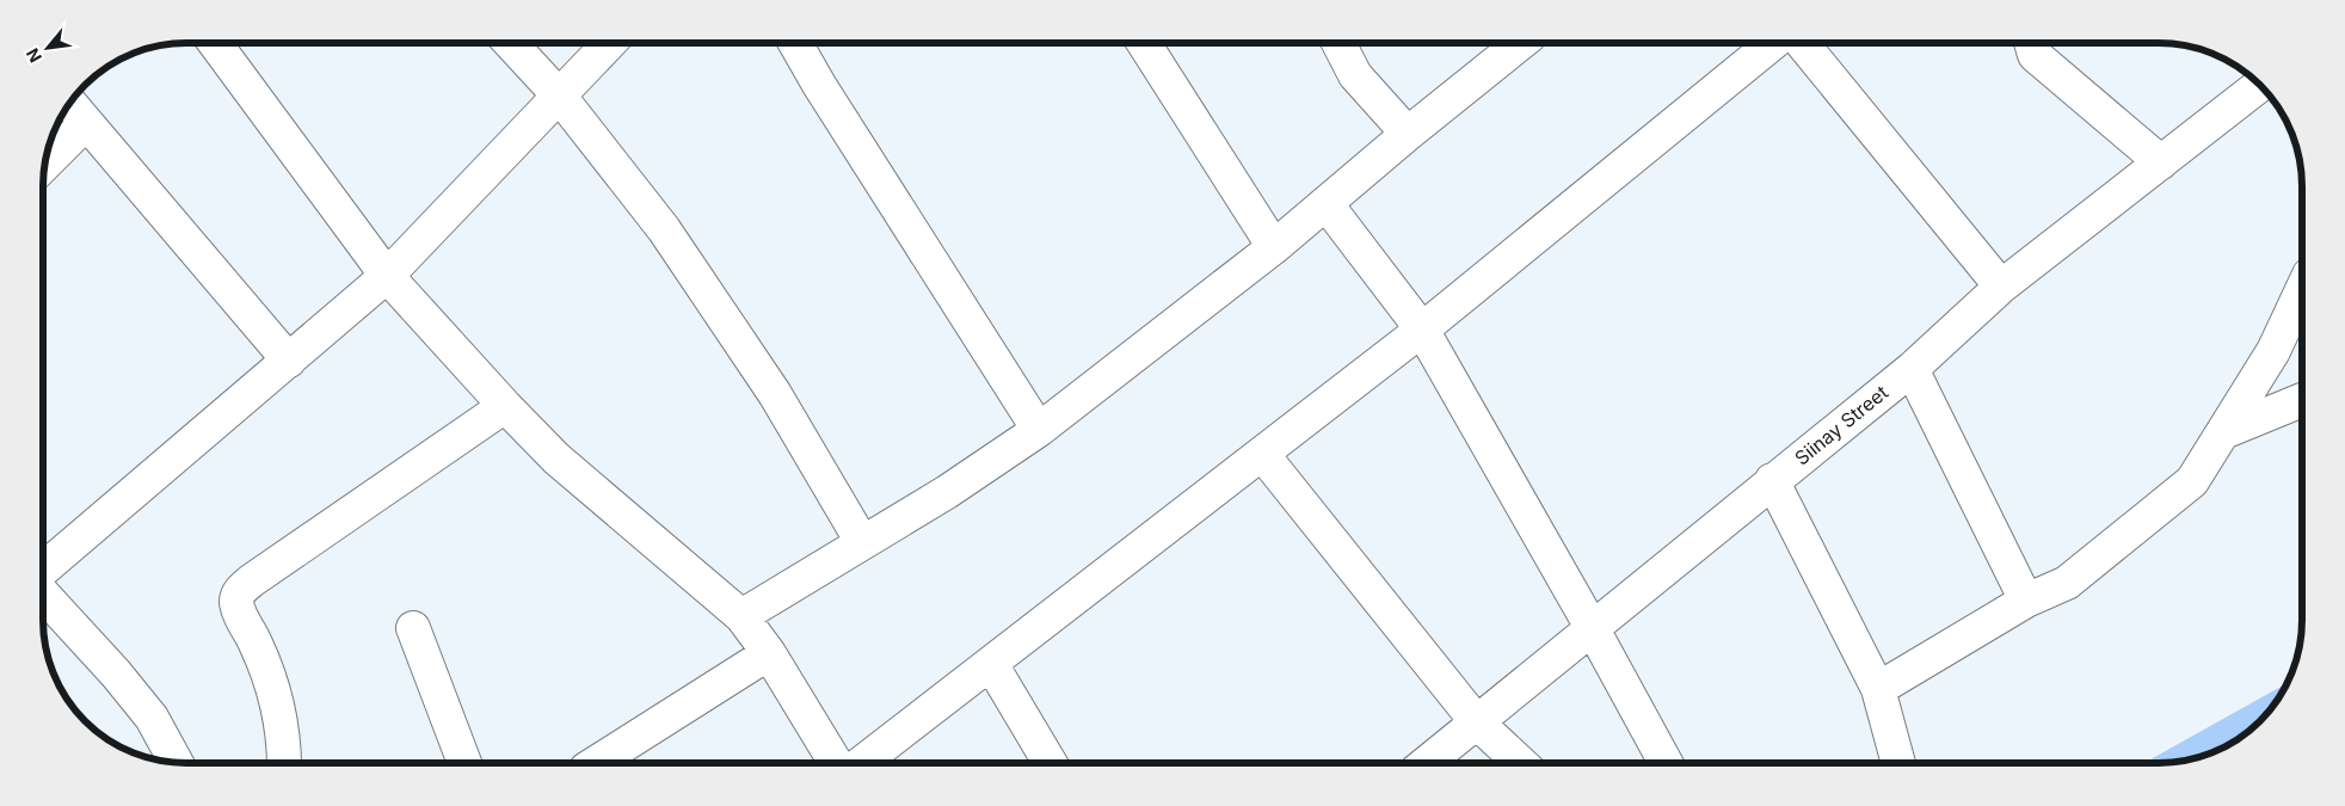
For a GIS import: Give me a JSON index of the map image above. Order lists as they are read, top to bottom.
{
  "streets": {
    "street": ["Siinay Street"]
  },
  "north": "bottom left"
}
